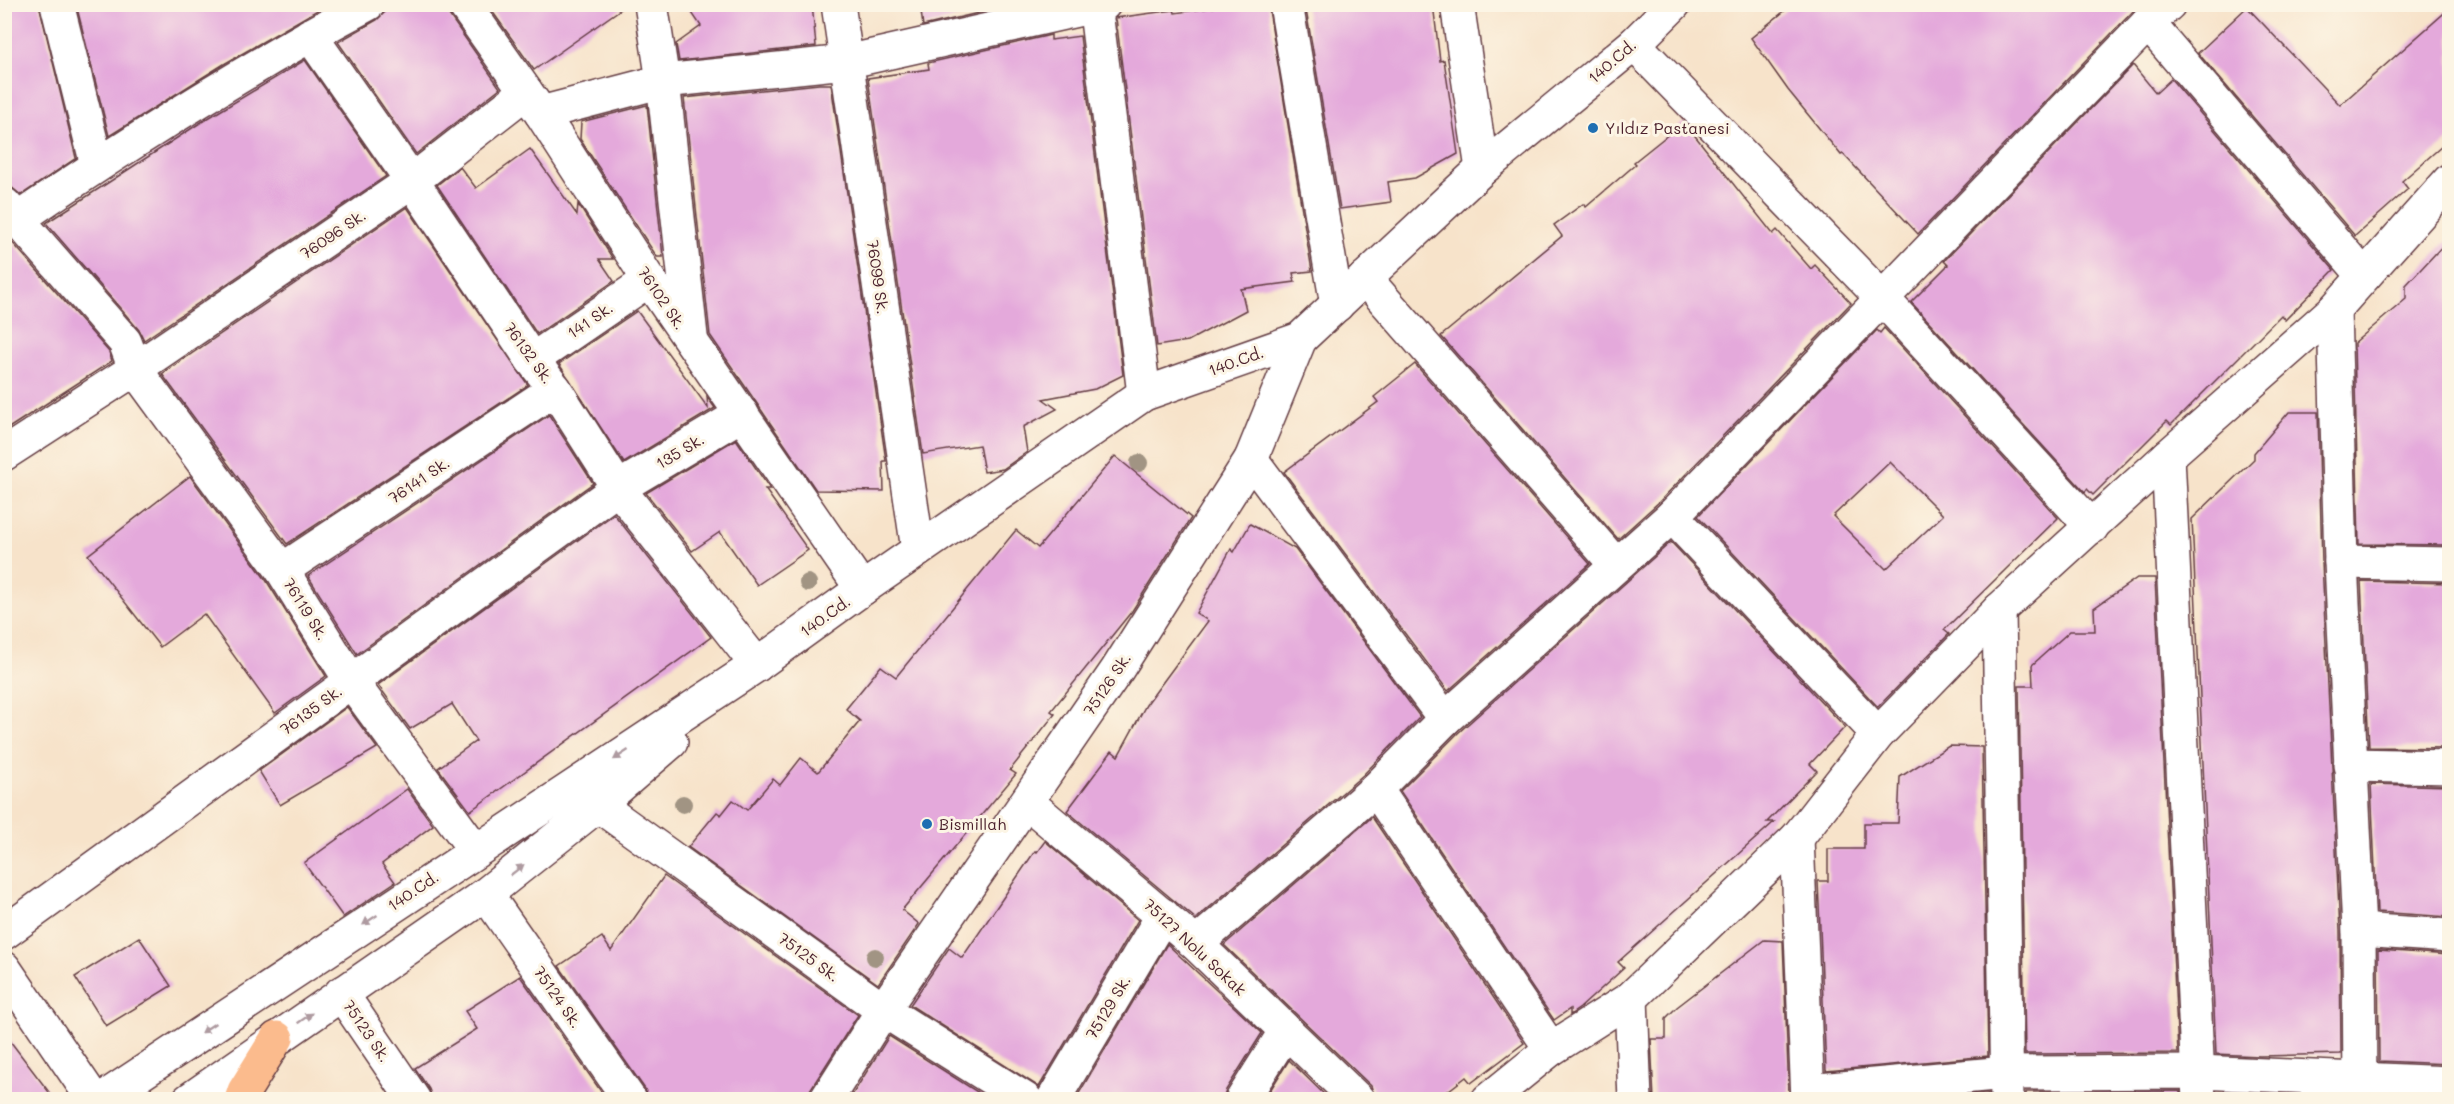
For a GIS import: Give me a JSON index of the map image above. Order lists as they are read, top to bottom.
{
  "streets": {
    "street": [
      "140.Cd.",
      "76096 Sk.",
      "76099 Sk.",
      "76102 Sk.",
      "141 Sk.",
      "76132 Sk.",
      "135 Sk.",
      "76141 Sk.",
      "76119 Sk.",
      "75126 Sk.",
      "76135 Sk.",
      "75127 Nolu Sokak",
      "75125 Sk.",
      "75124 Sk.",
      "75129 Sk.",
      "75123 Sk."
    ]
  },
  "crossings": [
    ["140.Cd.", "76099 Sk."],
    ["140.Cd.", "76102 Sk."],
    ["140.Cd.", "76132 Sk."],
    ["140.Cd.", "76119 Sk."],
    ["140.Cd.", "75126 Sk."],
    ["140.Cd.", "75125 Sk."],
    ["140.Cd.", "75124 Sk."],
    ["140.Cd.", "75123 Sk."],
    ["76096 Sk.", "76102 Sk."],
    ["76096 Sk.", "76132 Sk."],
    ["76096 Sk.", "76119 Sk."],
    ["76102 Sk.", "141 Sk."],
    ["76102 Sk.", "135 Sk."],
    ["141 Sk.", "76132 Sk."],
    ["76132 Sk.", "135 Sk."],
    ["76132 Sk.", "76141 Sk."],
    ["76132 Sk.", "76135 Sk."],
    ["135 Sk.", "76135 Sk."],
    ["76141 Sk.", "76119 Sk."],
    ["76119 Sk.", "76135 Sk."],
    ["75126 Sk.", "75127 Nolu Sokak"],
    ["75126 Sk.", "75125 Sk."],
    ["75127 Nolu Sokak", "75129 Sk."]
  ],
  "places": ["Yıldız Pastanesi", "Bismillah"]
}
